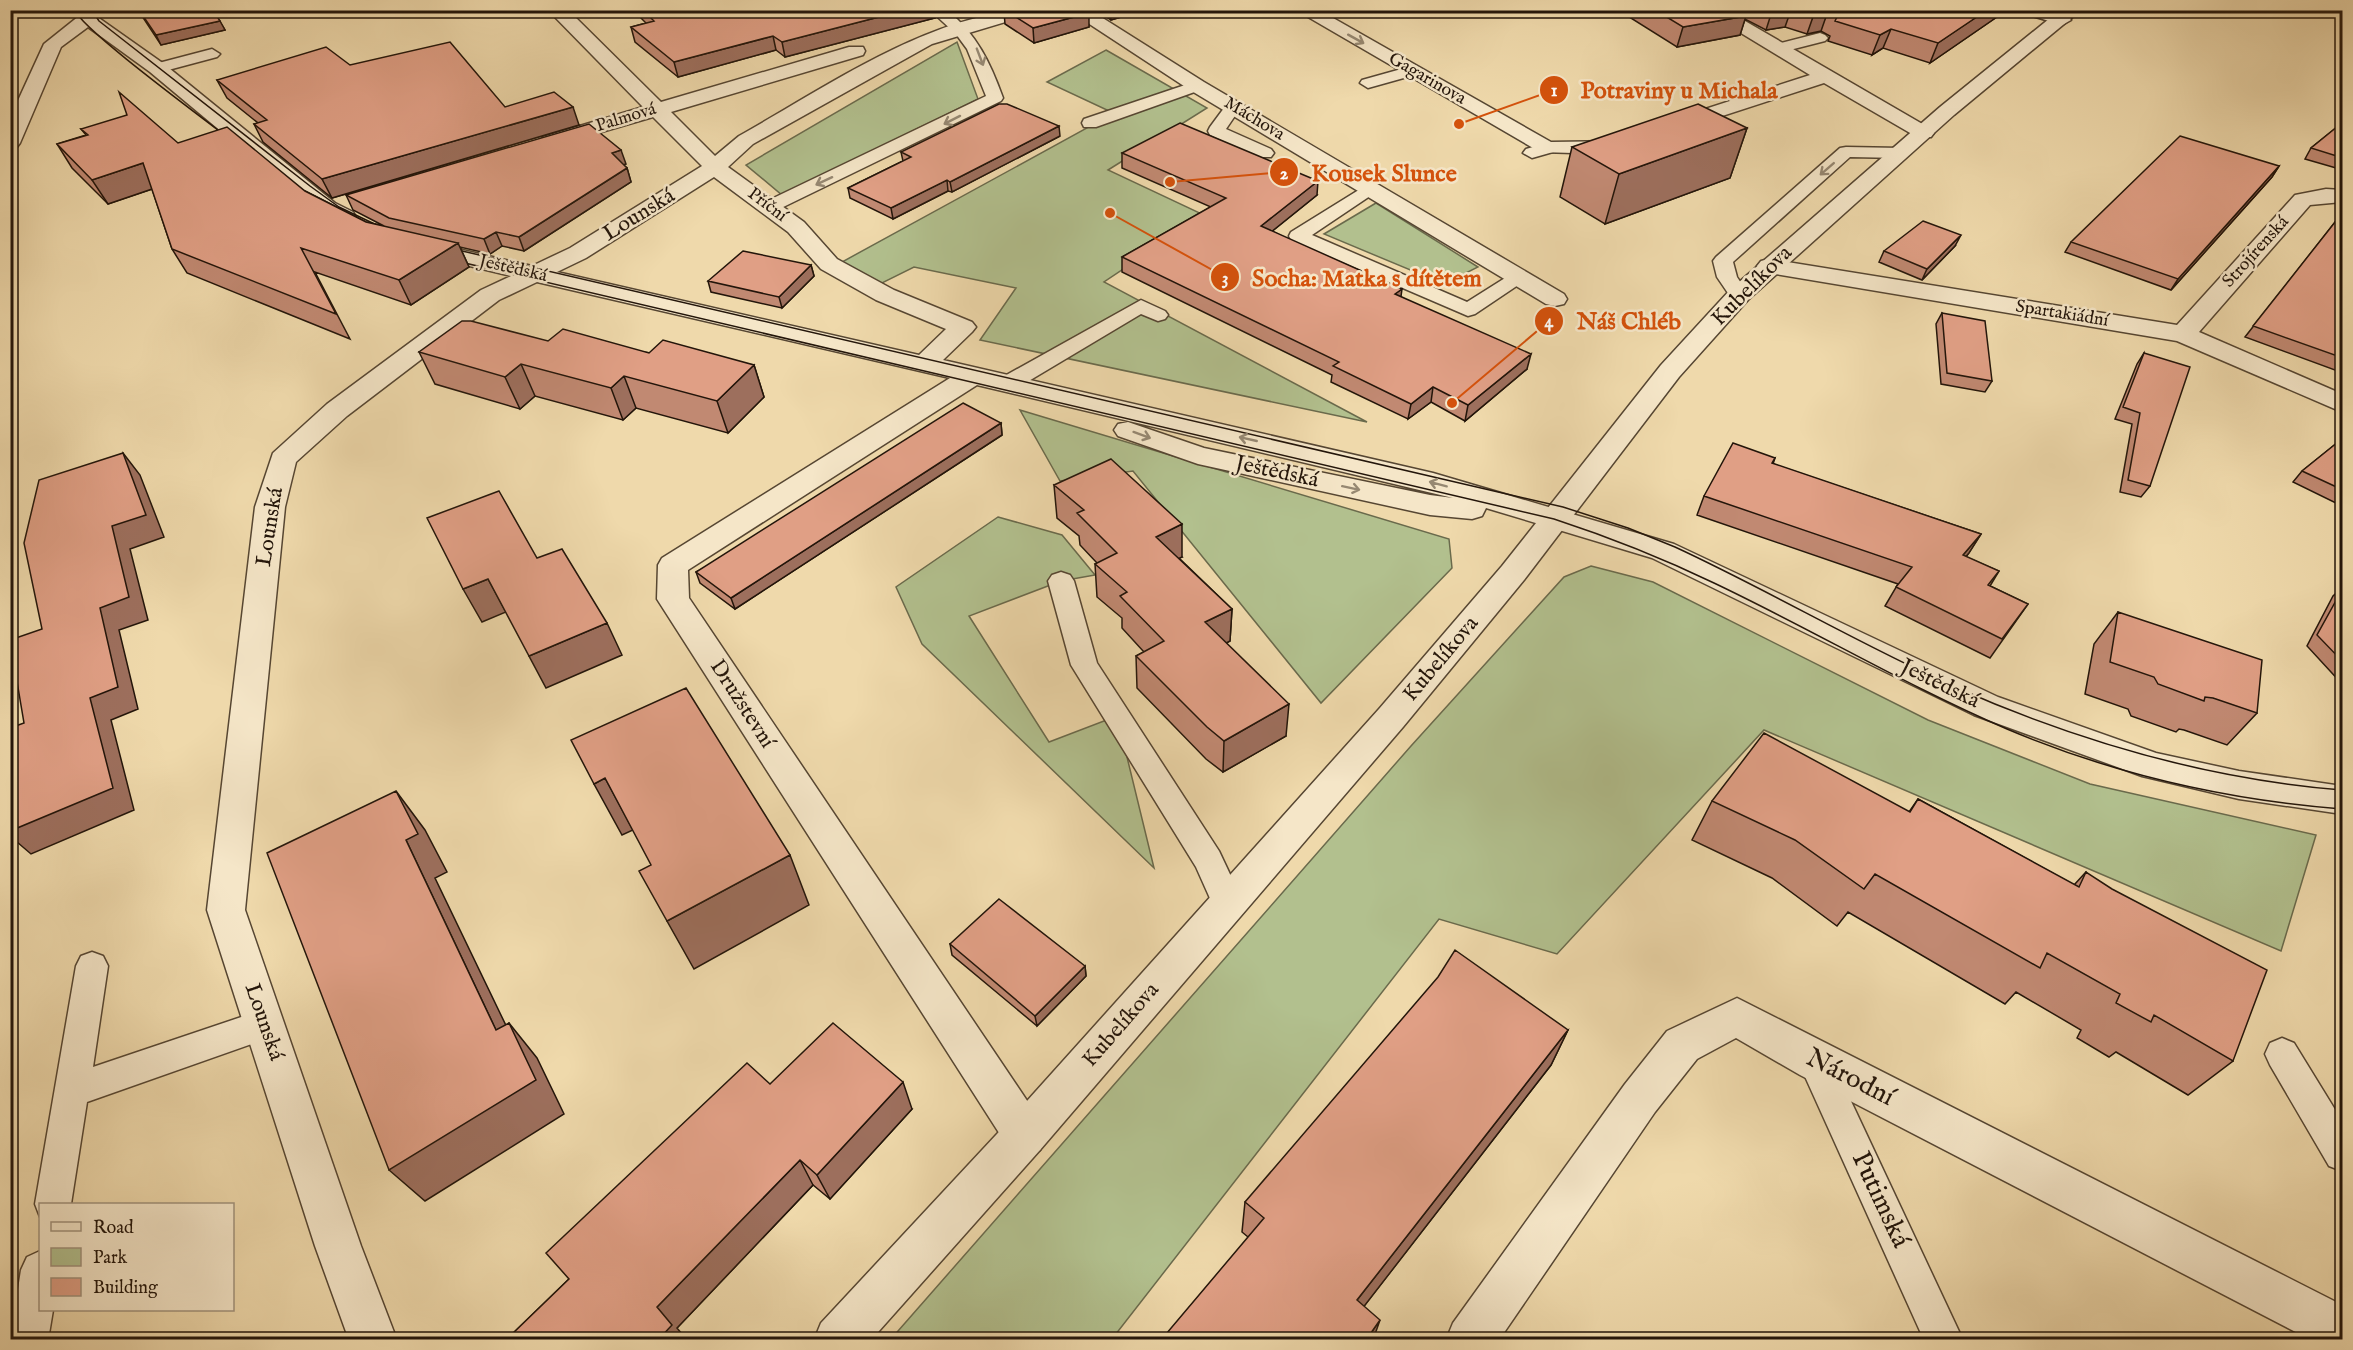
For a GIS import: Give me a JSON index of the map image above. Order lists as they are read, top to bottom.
{
  "streets": {
    "street": [
      "Gagarinova",
      "Palmová",
      "Máchova",
      "Příční",
      "Lounská",
      "Strojírenská",
      "Ještědská",
      "Kubelíkova",
      "Spartakiádní",
      "Družstevní",
      "Národní"
    ],
    "lane": ["Putimská"]
  },
  "crossings": [
    ["Palmová", "Příční"],
    ["Příční", "Lounská"],
    ["Příční", "Ještědská"],
    ["Lounská", "Ještědská"],
    ["Strojírenská", "Spartakiádní"],
    ["Ještědská", "Kubelíkova"],
    ["Ještědská", "Družstevní"],
    ["Kubelíkova", "Spartakiádní"],
    ["Kubelíkova", "Družstevní"],
    ["Národní", "Putimská"]
  ],
  "places": [
    "Potraviny u Michala",
    "Kousek Slunce",
    "Socha: Matka s dítětem",
    "Náš Chléb"
  ],
  "legend": ["Road", "Park", "Building"]
}
